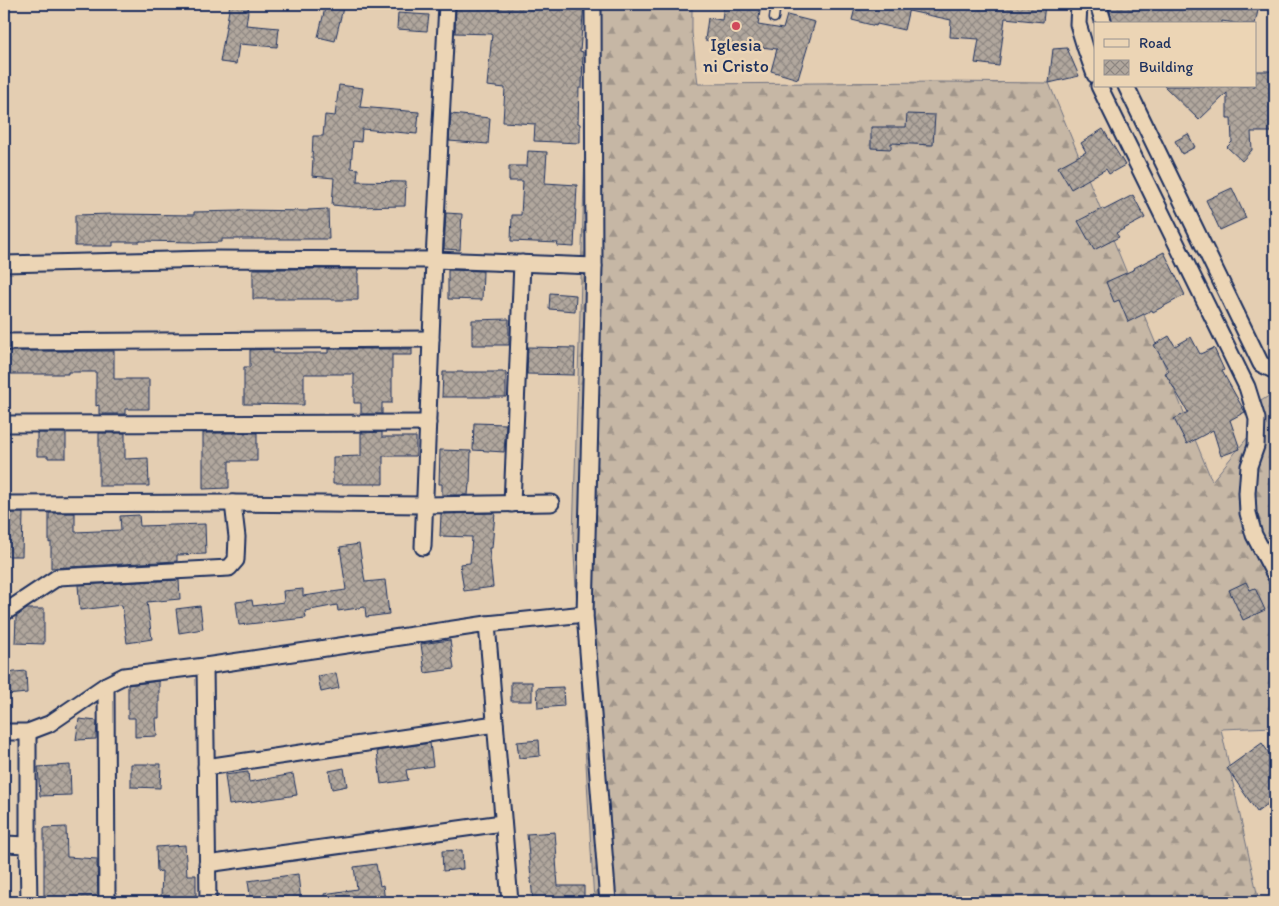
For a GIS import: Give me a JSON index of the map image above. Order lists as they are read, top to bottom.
{
  "places": ["Iglesia ni Cristo"],
  "legend": ["Road", "Building"]
}
